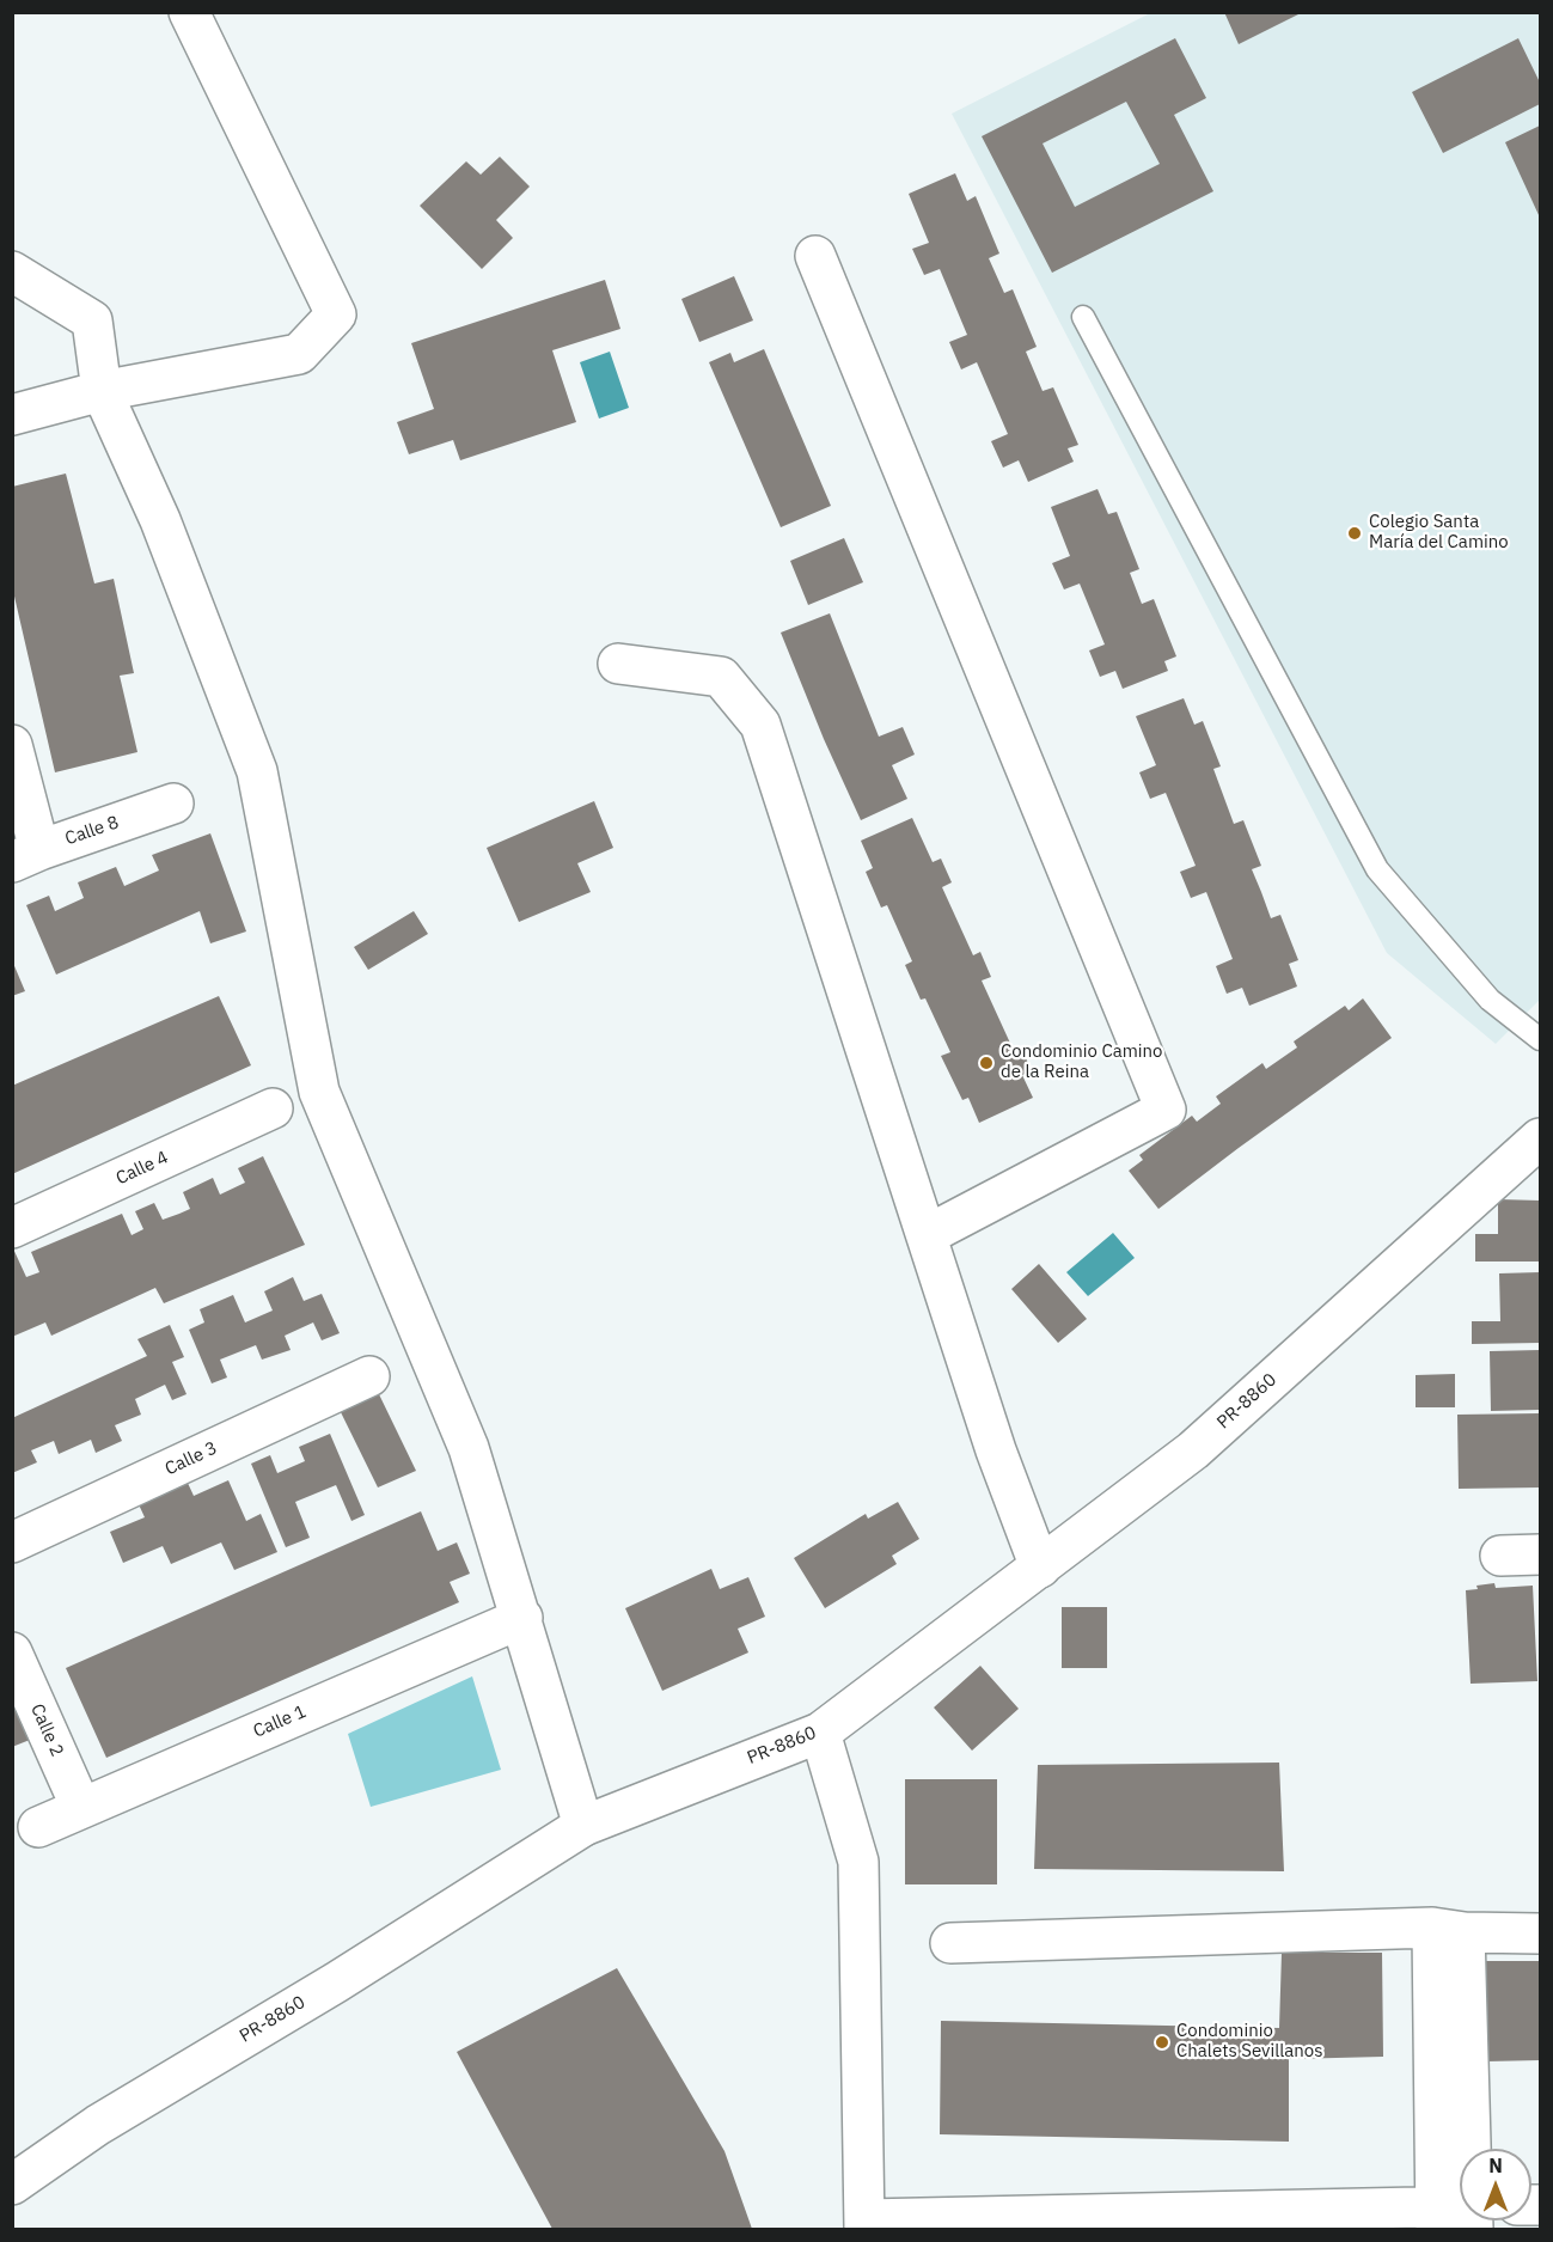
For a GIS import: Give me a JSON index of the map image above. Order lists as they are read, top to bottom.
{
  "streets": {
    "street": [
      "Calle 8",
      "Calle 4",
      "PR-8860",
      "Calle 3",
      "Calle 1",
      "Calle 2"
    ]
  },
  "crossings": [
    ["Calle 1", "Calle 2"]
  ],
  "places": ["Colegio Santa María del Camino", "Condominio Camino de la Reina", "Condominio Chalets Sevillanos"],
  "north": "top"
}
